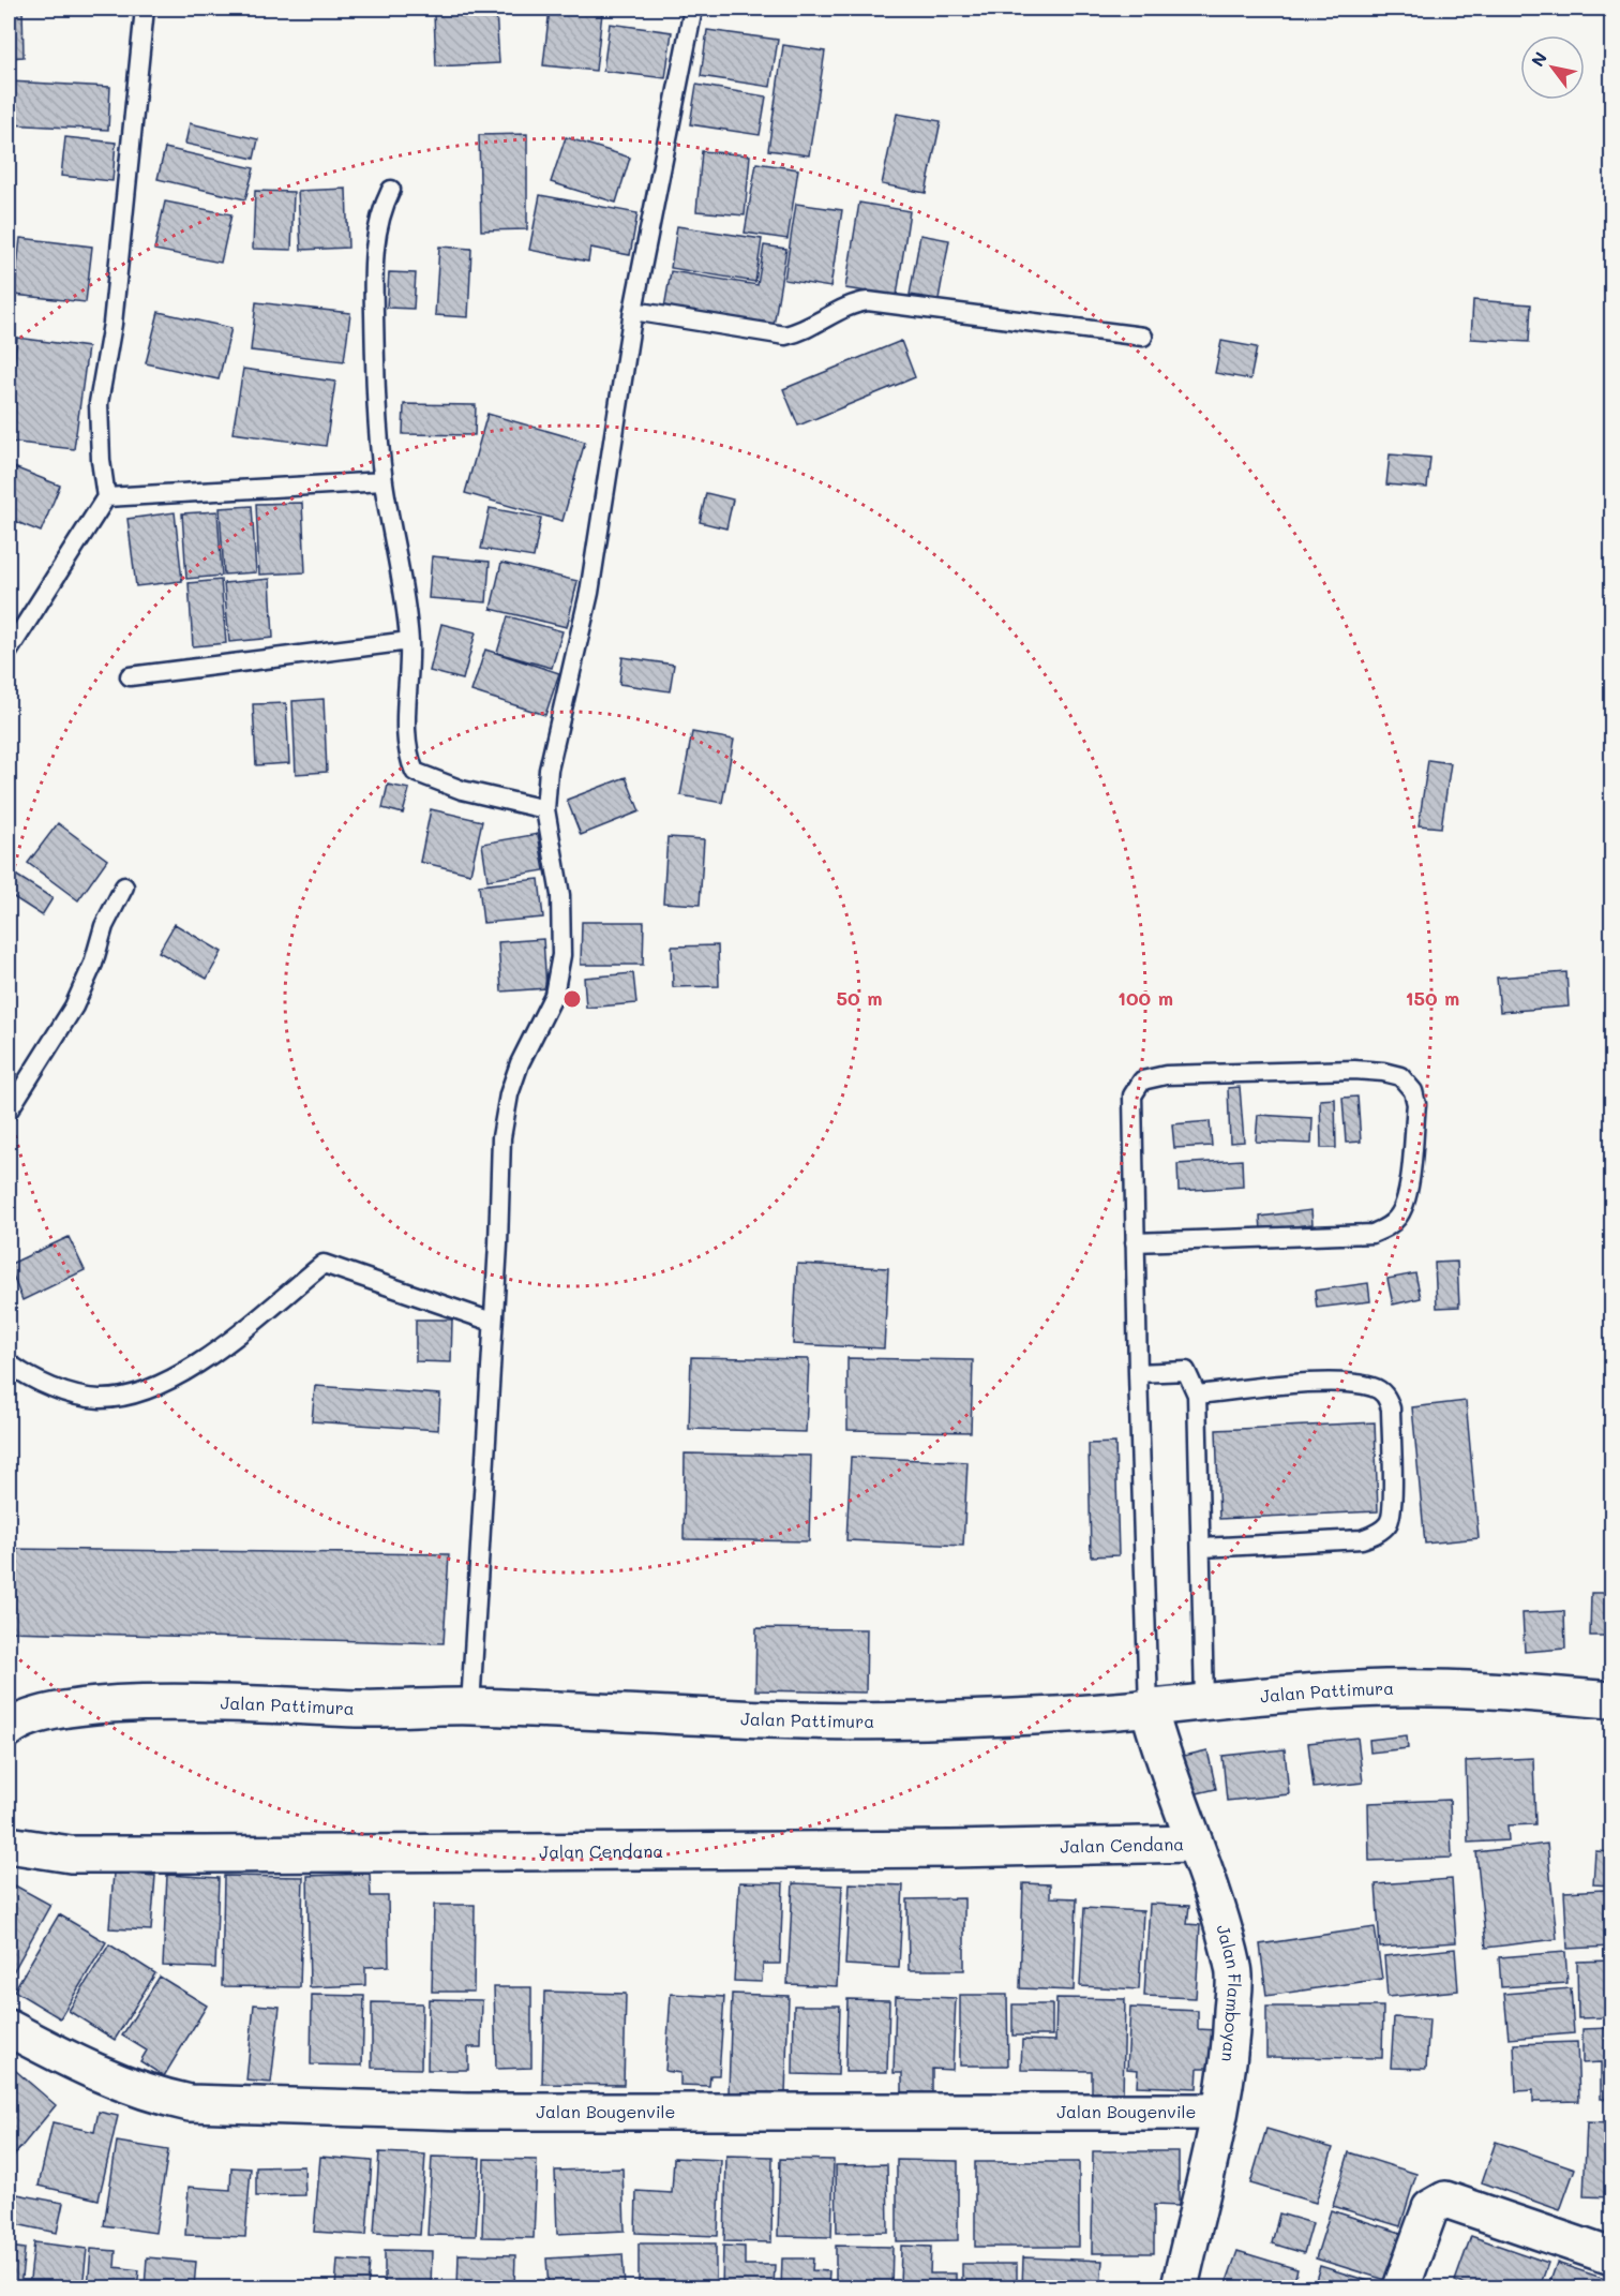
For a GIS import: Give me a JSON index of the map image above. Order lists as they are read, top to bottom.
{
  "streets": {
    "street": [
      "Jalan Pattimura",
      "Jalan Cendana",
      "Jalan Flamboyan",
      "Jalan Bougenvile"
    ]
  },
  "crossings": [
    ["Jalan Pattimura", "Jalan Flamboyan"],
    ["Jalan Cendana", "Jalan Flamboyan"],
    ["Jalan Flamboyan", "Jalan Bougenvile"]
  ],
  "north": "top left",
  "rings": ["50 m", "100 m", "150 m"]
}
